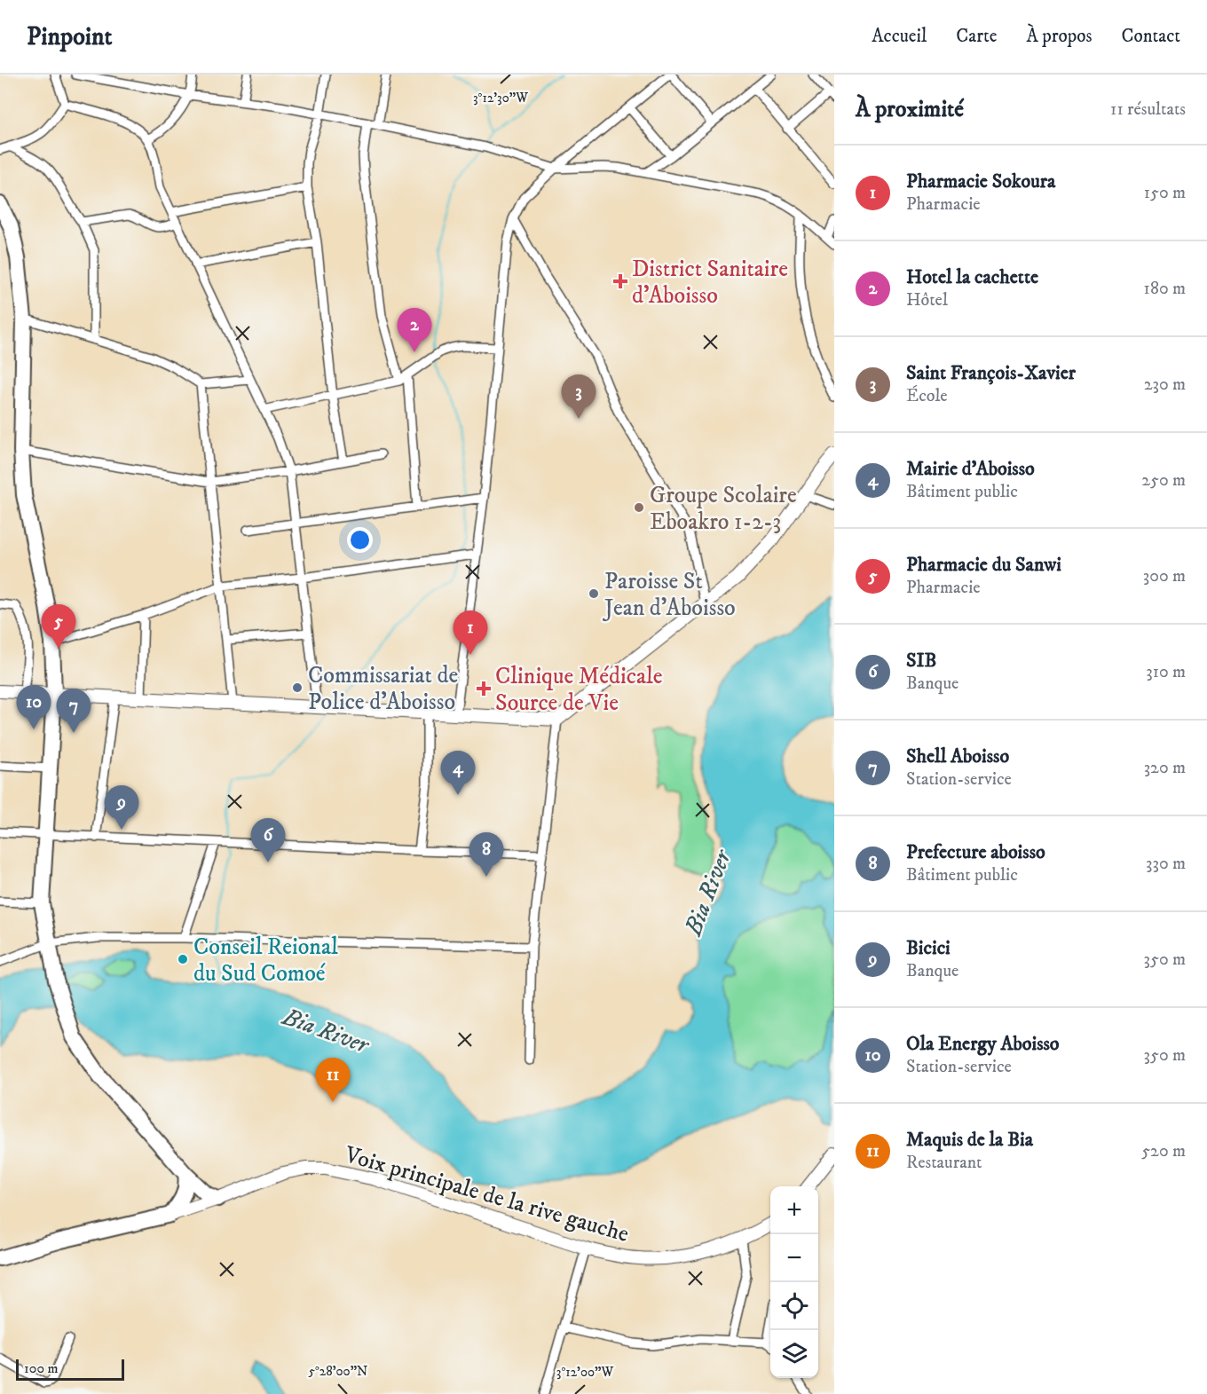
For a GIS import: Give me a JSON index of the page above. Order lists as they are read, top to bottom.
{
  "streets": {
    "main road": ["Voix principale de la rive gauche"]
  },
  "water": ["Bia River"],
  "places": {
    "health": ["District Sanitaire d'Aboisso", "Clinique Médicale Source de Vie"],
    "other": [
      "Groupe Scolaire Eboakro 1-2-3",
      "Paroisse St Jean d'Aboisso",
      "Commissariat de Police d'Aboisso",
      "Conseil Reional du Sud Comoé"
    ]
  },
  "scale_bar": "100 m",
  "page": {
    "header": "Pinpoint",
    "nav": [
      "Accueil",
      "Carte",
      "À propos",
      "Contact"
    ],
    "heading": ["À proximité", "11 résultats"],
    "list": [
      {
        "mark": "1",
        "name": "Pharmacie Sokoura",
        "note": "Pharmacie",
        "value": "150 m"
      },
      {
        "mark": "2",
        "name": "Hotel la cachette",
        "note": "Hôtel",
        "value": "180 m"
      },
      {
        "mark": "3",
        "name": "Saint François-Xavier",
        "note": "École",
        "value": "230 m"
      },
      {
        "mark": "4",
        "name": "Mairie d'Aboisso",
        "note": "Bâtiment public",
        "value": "250 m"
      },
      {
        "mark": "5",
        "name": "Pharmacie du Sanwi",
        "note": "Pharmacie",
        "value": "300 m"
      },
      {
        "mark": "6",
        "name": "SIB",
        "note": "Banque",
        "value": "310 m"
      },
      {
        "mark": "7",
        "name": "Shell Aboisso",
        "note": "Station-service",
        "value": "320 m"
      },
      {
        "mark": "8",
        "name": "Prefecture aboisso",
        "note": "Bâtiment public",
        "value": "330 m"
      },
      {
        "mark": "9",
        "name": "Bicici",
        "note": "Banque",
        "value": "350 m"
      },
      {
        "mark": "10",
        "name": "Ola Energy Aboisso",
        "note": "Station-service",
        "value": "350 m"
      },
      {
        "mark": "11",
        "name": "Maquis de la Bia",
        "note": "Restaurant",
        "value": "520 m"
      }
    ],
    "pins": [
      "2",
      "3",
      "5",
      "1",
      "10",
      "7",
      "4",
      "9",
      "6",
      "8",
      "11"
    ],
    "map_buttons": ["+", "−"],
    "scale": "100 m"
  },
  "coordinates": ["3°12'30\"W", "5°28'00\"N", "3°12'00\"W"]
}
